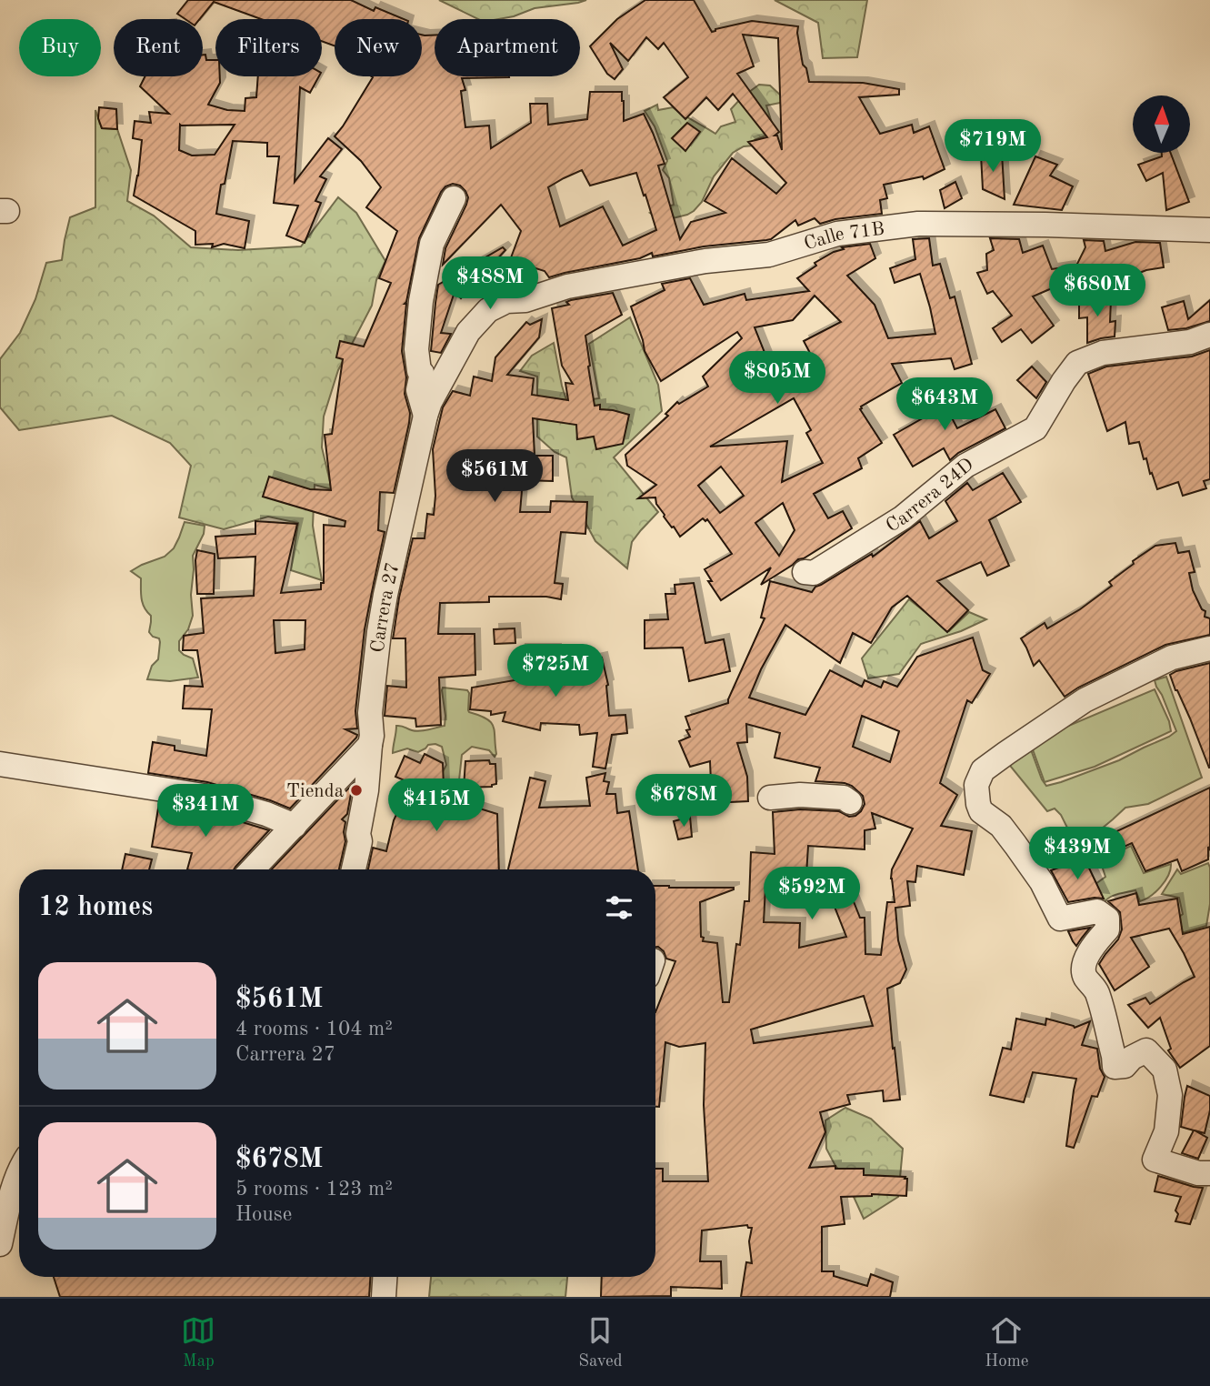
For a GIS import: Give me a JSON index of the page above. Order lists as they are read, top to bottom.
{
  "streets": {
    "street": ["Calle 71B", "Carrera 24D", "Carrera 27"]
  },
  "crossings": [
    ["Calle 71B", "Carrera 27"]
  ],
  "places": ["Tienda"],
  "north": "top",
  "page": {
    "chip": [
      "Buy",
      "Rent",
      "Filters",
      "New",
      "Apartment"
    ],
    "price": [
      "$719M",
      "$488M",
      "$680M",
      "$805M",
      "$643M",
      "$561M",
      "$725M",
      "$678M",
      "$415M",
      "$341M",
      "$439M",
      "$592M"
    ],
    "heading": "12 homes",
    "list": [
      {
        "name": "$561M",
        "note": "4 rooms · 104 m² · Carrera 27"
      },
      {
        "name": "$678M",
        "note": "5 rooms · 123 m² · House"
      }
    ],
    "tabs": ["Map", "Saved", "Home"]
  }
}
